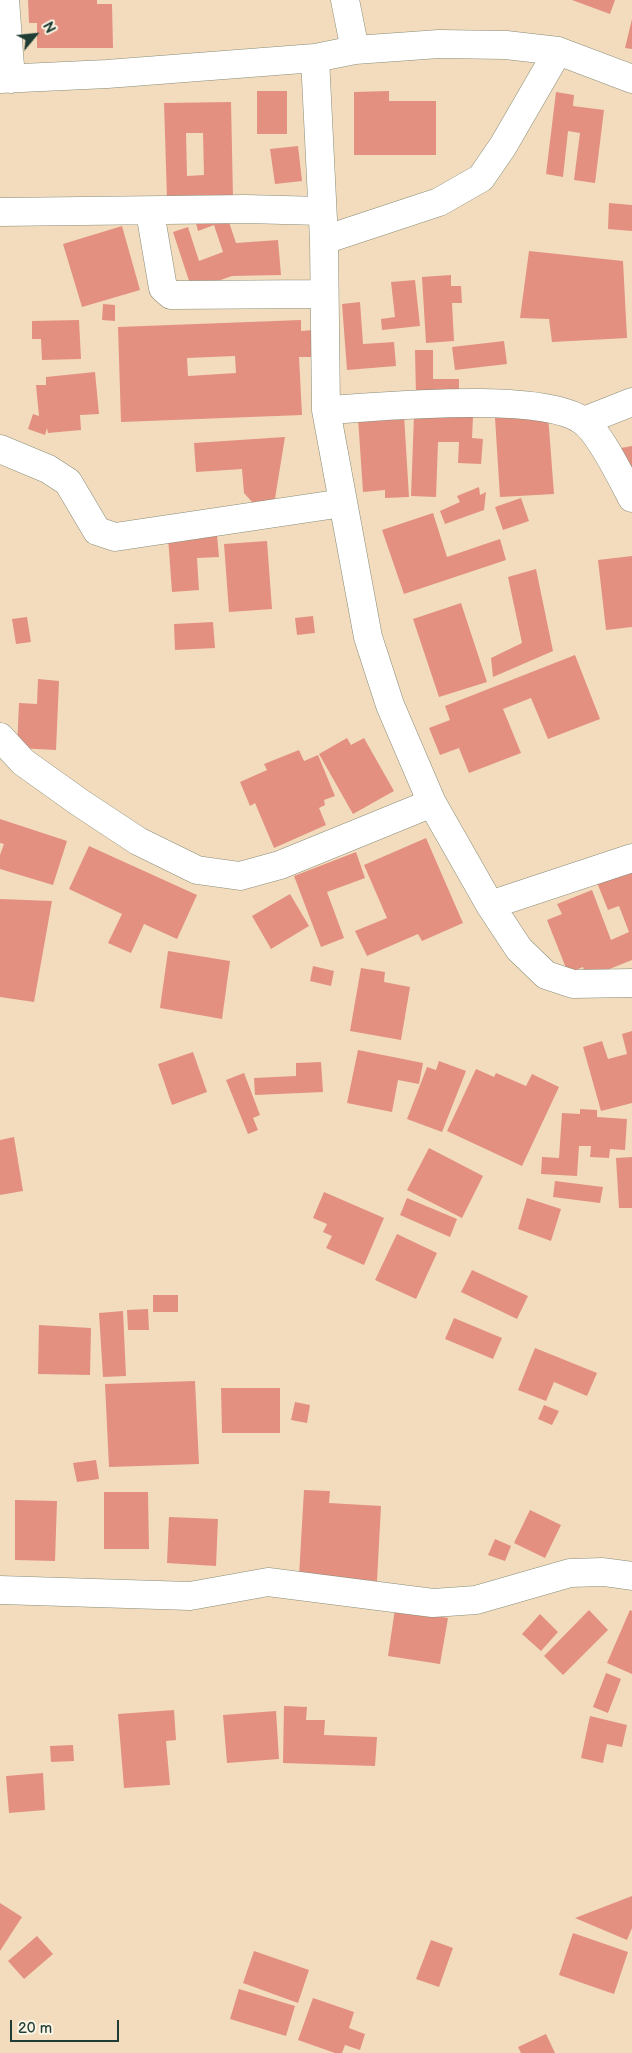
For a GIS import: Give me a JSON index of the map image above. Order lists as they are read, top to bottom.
{
  "scale_bar": "20 m",
  "north": "top right"
}
